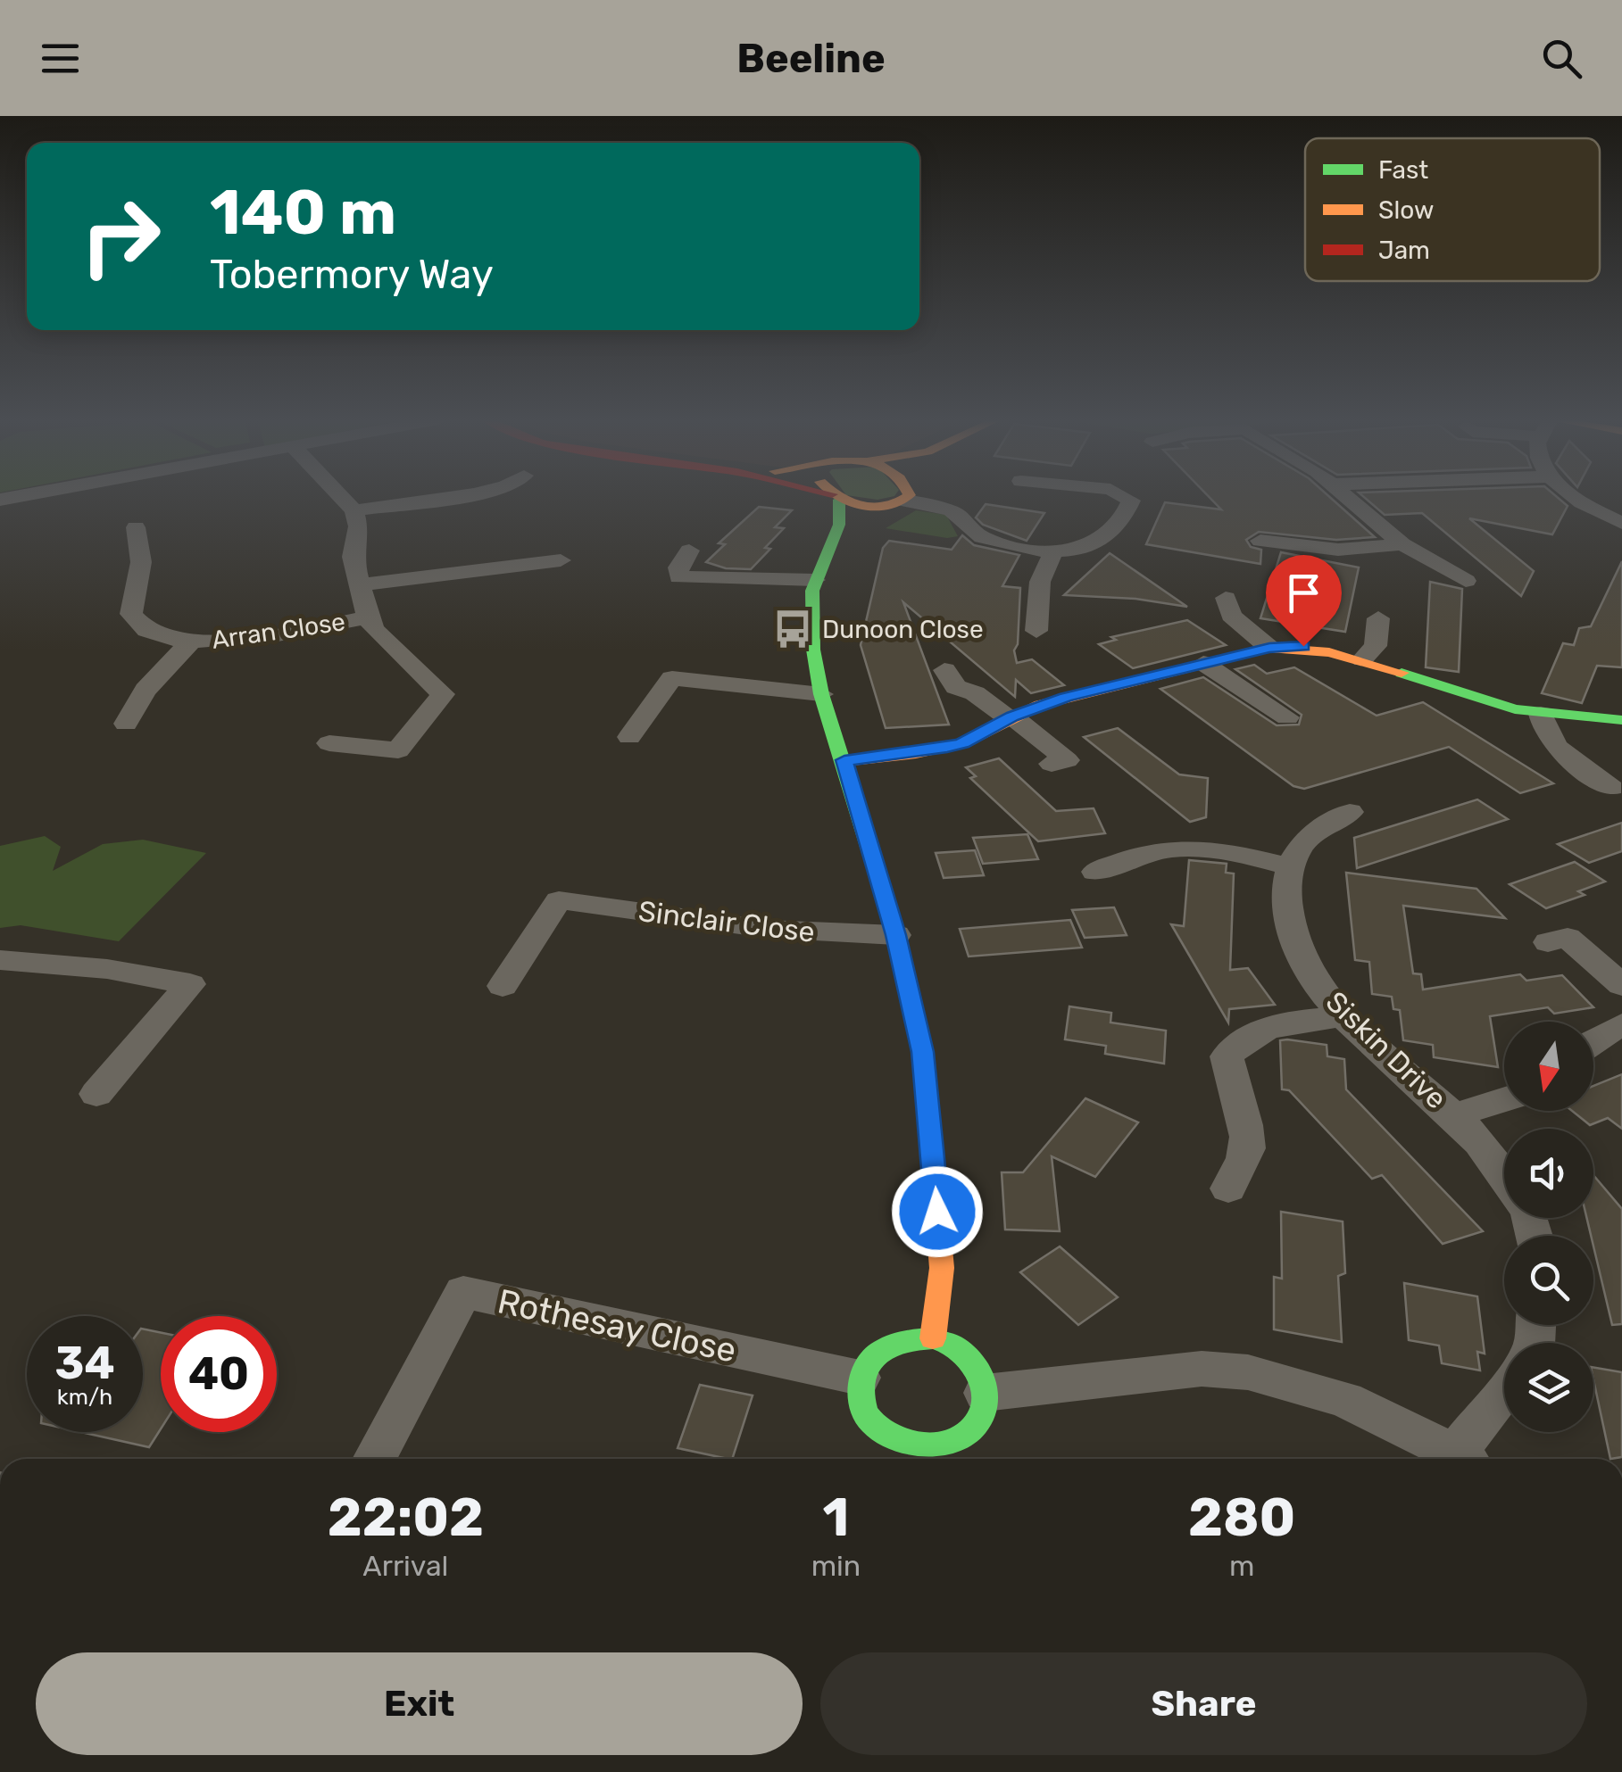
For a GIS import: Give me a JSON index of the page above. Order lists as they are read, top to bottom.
{
  "streets": {
    "street": [
      "Arran Close",
      "Sinclair Close",
      "Siskin Drive",
      "Rothesay Close"
    ]
  },
  "places": {
    "bus stop": ["Dunoon Close"]
  },
  "legend": ["Fast", "Slow", "Jam"],
  "north": "bottom",
  "page": {
    "header": "Beeline",
    "turn": ["140 m", "Tobermory Way"],
    "speed": "34 km/h",
    "limit": "40",
    "eta": [
      "22:02",
      "Arrival",
      "1",
      "min",
      "280",
      "m"
    ],
    "buttons": ["Exit", "Share"]
  }
}
